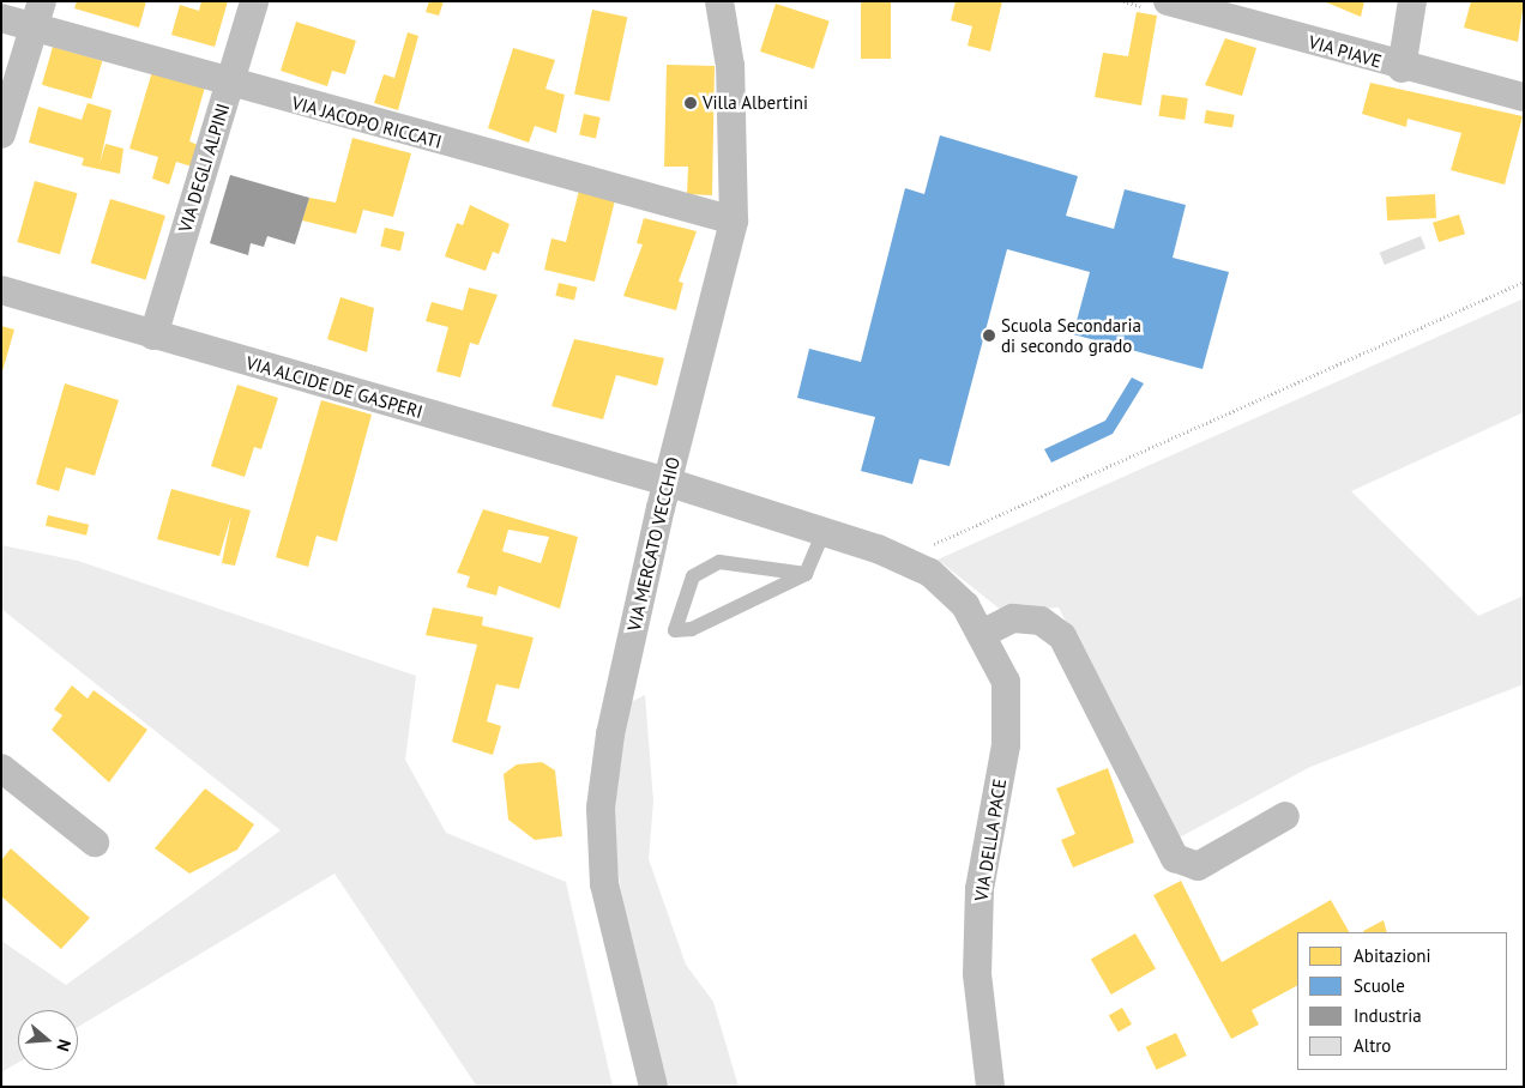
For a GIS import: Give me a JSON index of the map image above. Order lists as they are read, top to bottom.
{
  "streets": {
    "street": [
      "VIA PIAVE",
      "VIA JACOPO RICCATI",
      "VIA DEGLI ALPINI",
      "VIA ALCIDE DE GASPERI",
      "VIA MERCATO VECCHIO",
      "VIA DELLA PACE"
    ]
  },
  "crossings": [
    ["VIA JACOPO RICCATI", "VIA DEGLI ALPINI"],
    ["VIA JACOPO RICCATI", "VIA MERCATO VECCHIO"],
    ["VIA DEGLI ALPINI", "VIA ALCIDE DE GASPERI"],
    ["VIA ALCIDE DE GASPERI", "VIA MERCATO VECCHIO"],
    ["VIA ALCIDE DE GASPERI", "VIA DELLA PACE"],
    ["VIA MERCATO VECCHIO", "VIA DELLA PACE"]
  ],
  "places": ["Villa Albertini", "Scuola Secondaria di secondo grado"],
  "legend": [
    "Abitazioni",
    "Scuole",
    "Industria",
    "Altro"
  ],
  "north": "right"
}
